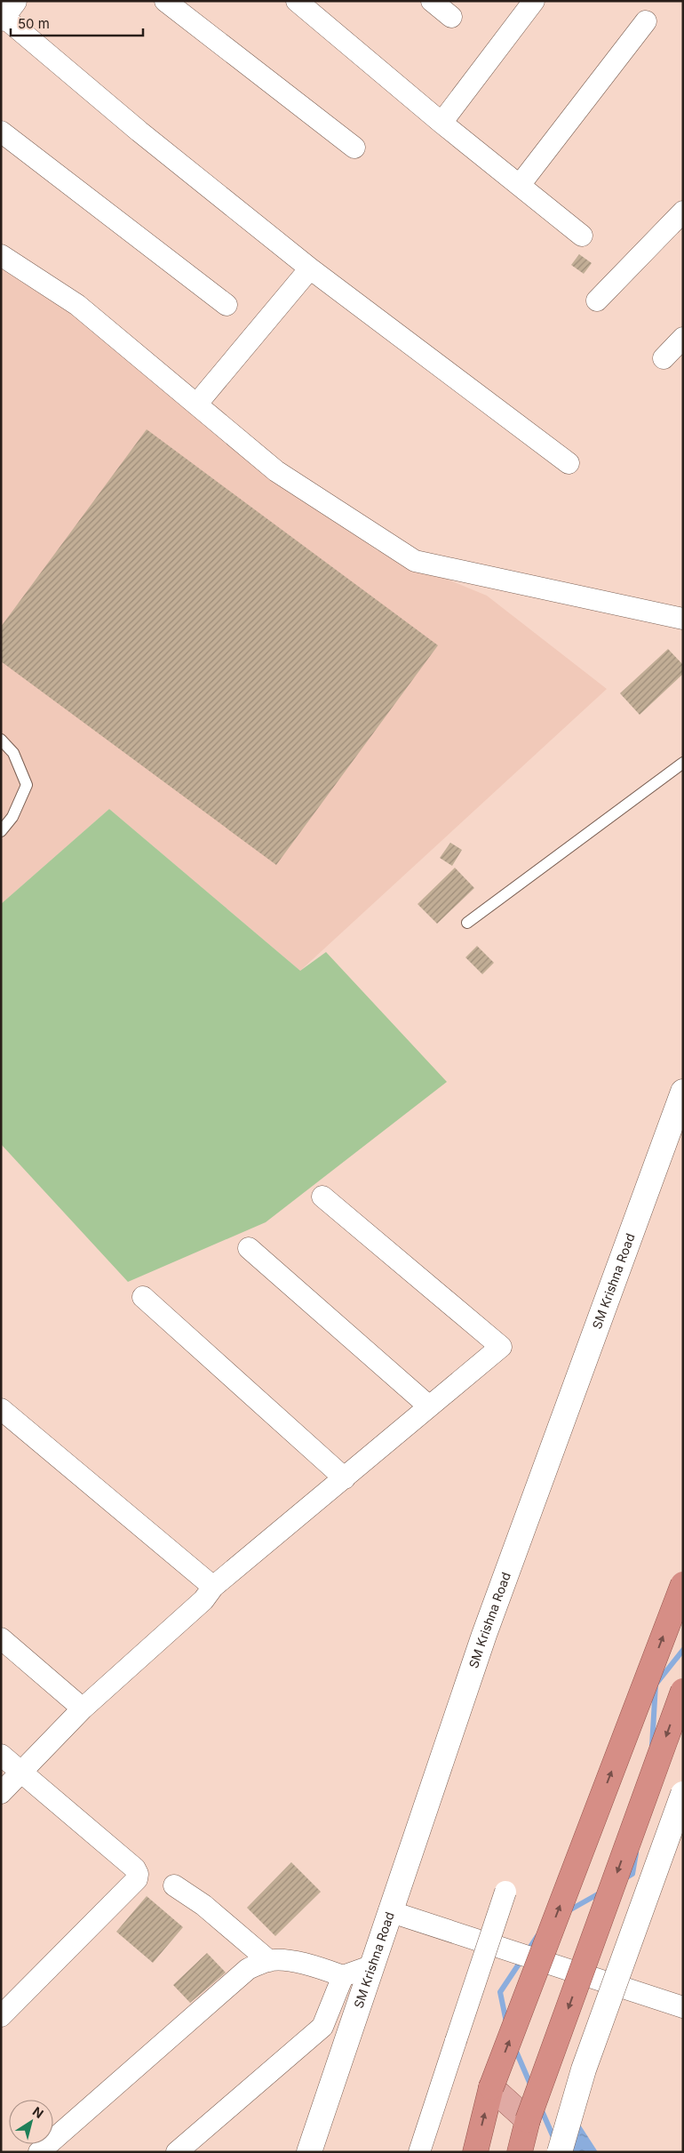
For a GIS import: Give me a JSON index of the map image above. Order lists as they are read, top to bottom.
{
  "streets": {
    "street": ["SM Krishna Road"]
  },
  "scale_bar": "50 m",
  "north": "top right"
}
